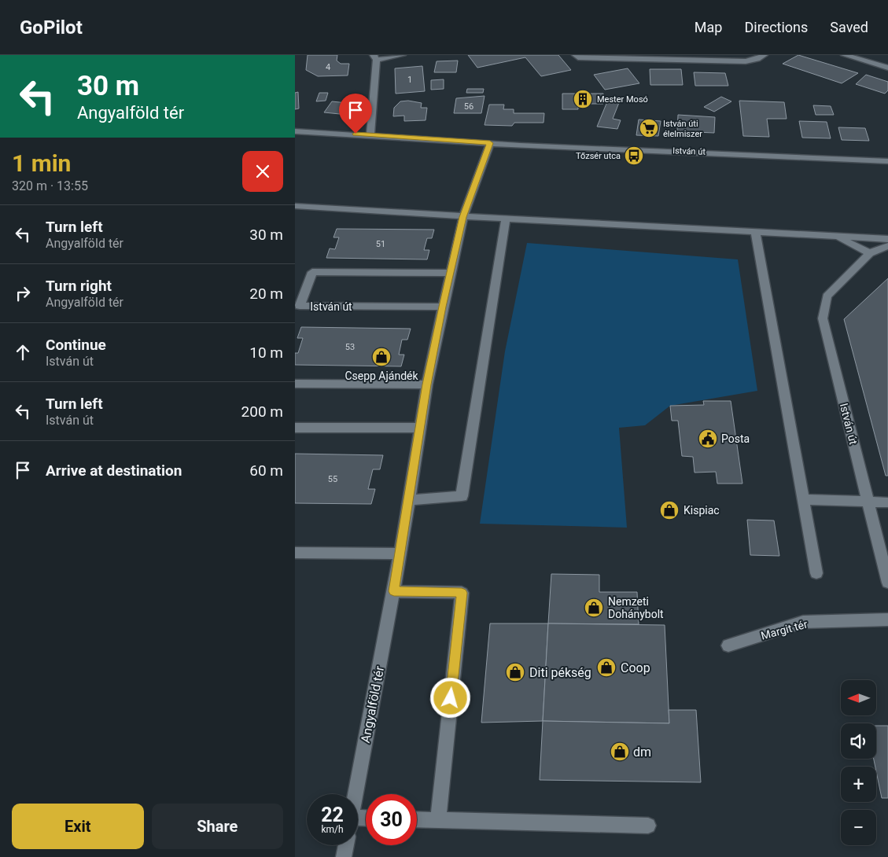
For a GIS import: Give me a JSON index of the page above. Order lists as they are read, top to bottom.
{
  "streets": {
    "street": ["István út", "Margit tér", "Angyalföld tér"]
  },
  "places": {
    "building": ["Mester Mosó"],
    "supermarket": ["István úti élelmiszer"],
    "bus stop": ["Tőzsér utca"],
    "shop": [
      "Csepp Ajándék",
      "Kispiac",
      "Nemzeti Dohánybolt",
      "Coop",
      "Diti pékség",
      "dm"
    ],
    "public building": ["Posta"]
  },
  "house_numbers": [
    "4",
    "1",
    "56",
    "51",
    "53",
    "55"
  ],
  "north": "left",
  "page": {
    "header": "GoPilot",
    "nav": ["Map", "Directions", "Saved"],
    "turn": ["30 m", "Angyalföld tér"],
    "heading": ["1 min", "320 m · 13:55"],
    "list": [
      {
        "name": "Turn left",
        "note": "Angyalföld tér",
        "value": "30 m"
      },
      {
        "name": "Turn right",
        "note": "Angyalföld tér",
        "value": "20 m"
      },
      {
        "name": "Continue",
        "note": "István út",
        "value": "10 m"
      },
      {
        "name": "Turn left",
        "note": "István út",
        "value": "200 m"
      },
      {
        "name": "Arrive at destination",
        "value": "60 m"
      }
    ],
    "map_buttons": ["+", "−"],
    "speed": "22 km/h",
    "limit": "30",
    "buttons": ["Exit", "Share"]
  }
}
